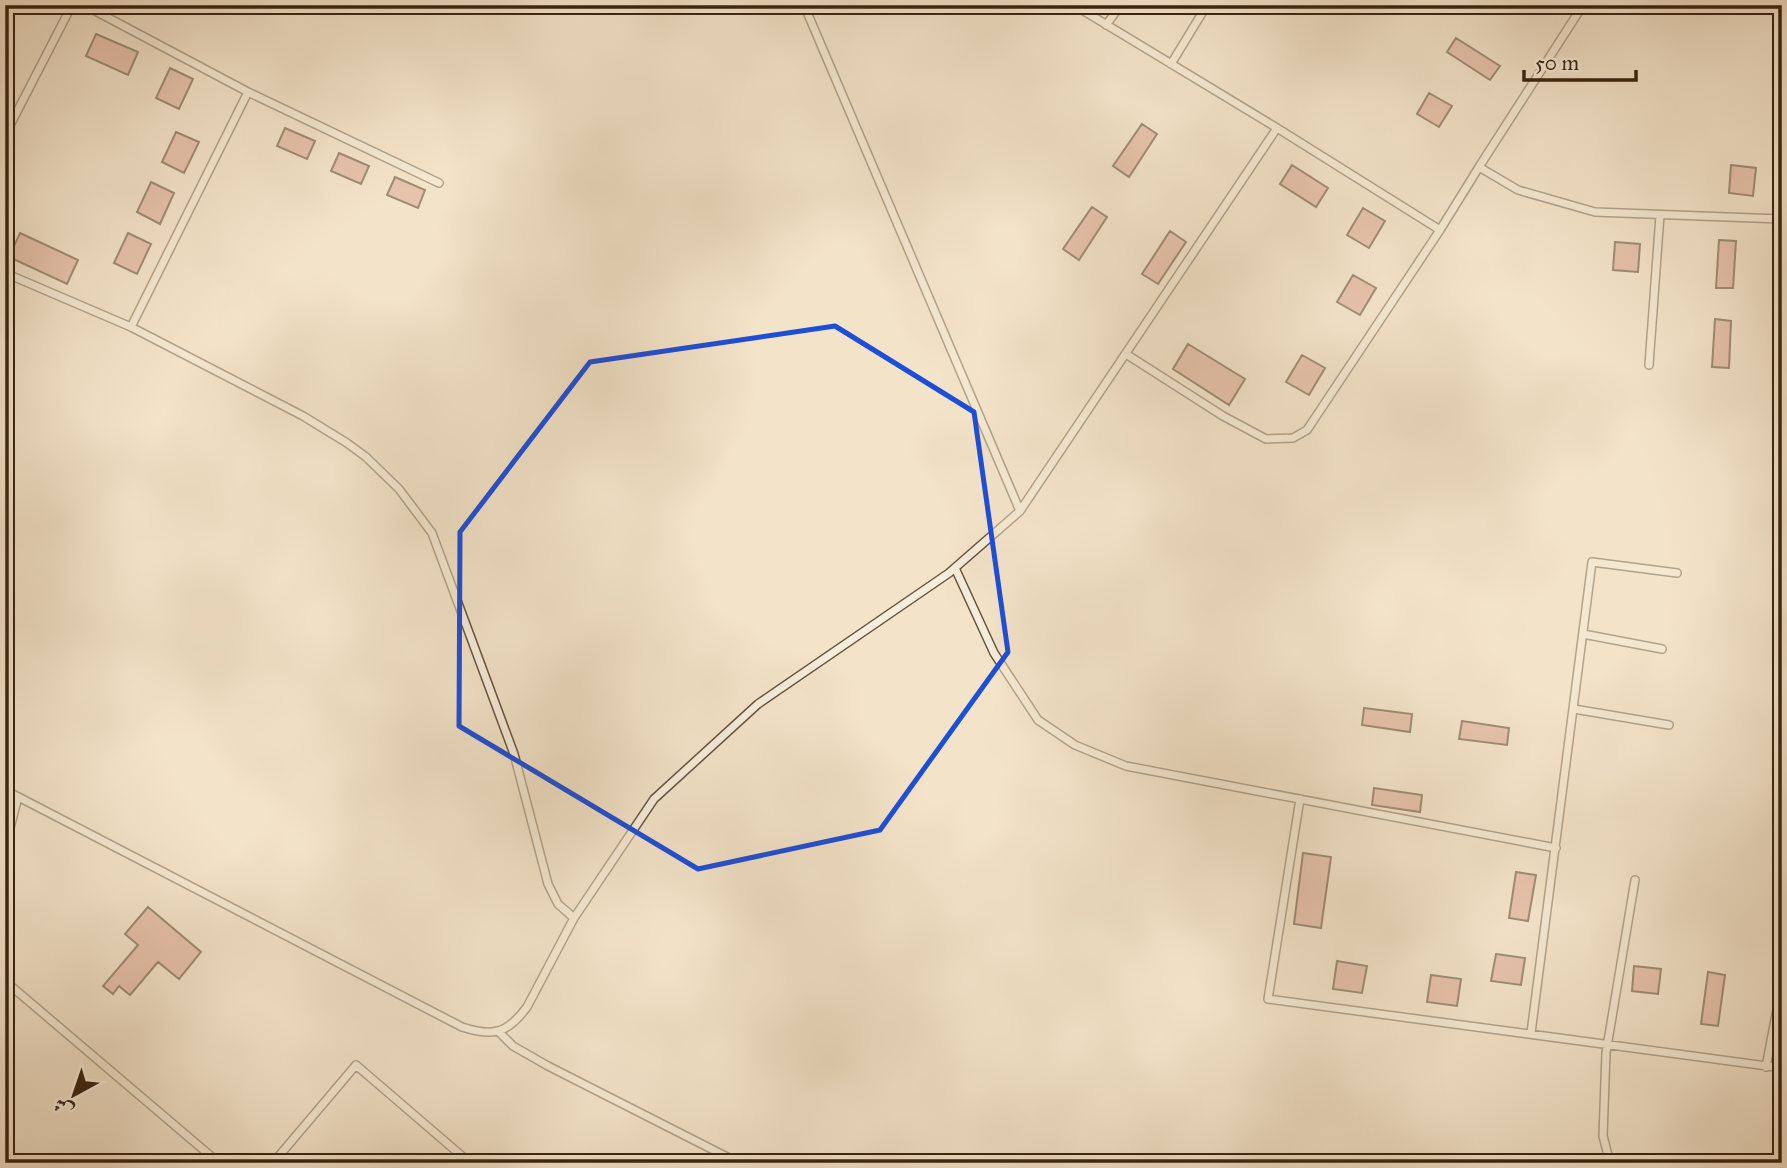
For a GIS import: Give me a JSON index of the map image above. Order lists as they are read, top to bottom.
{
  "scale_bar": "50 m",
  "north": "bottom left"
}
